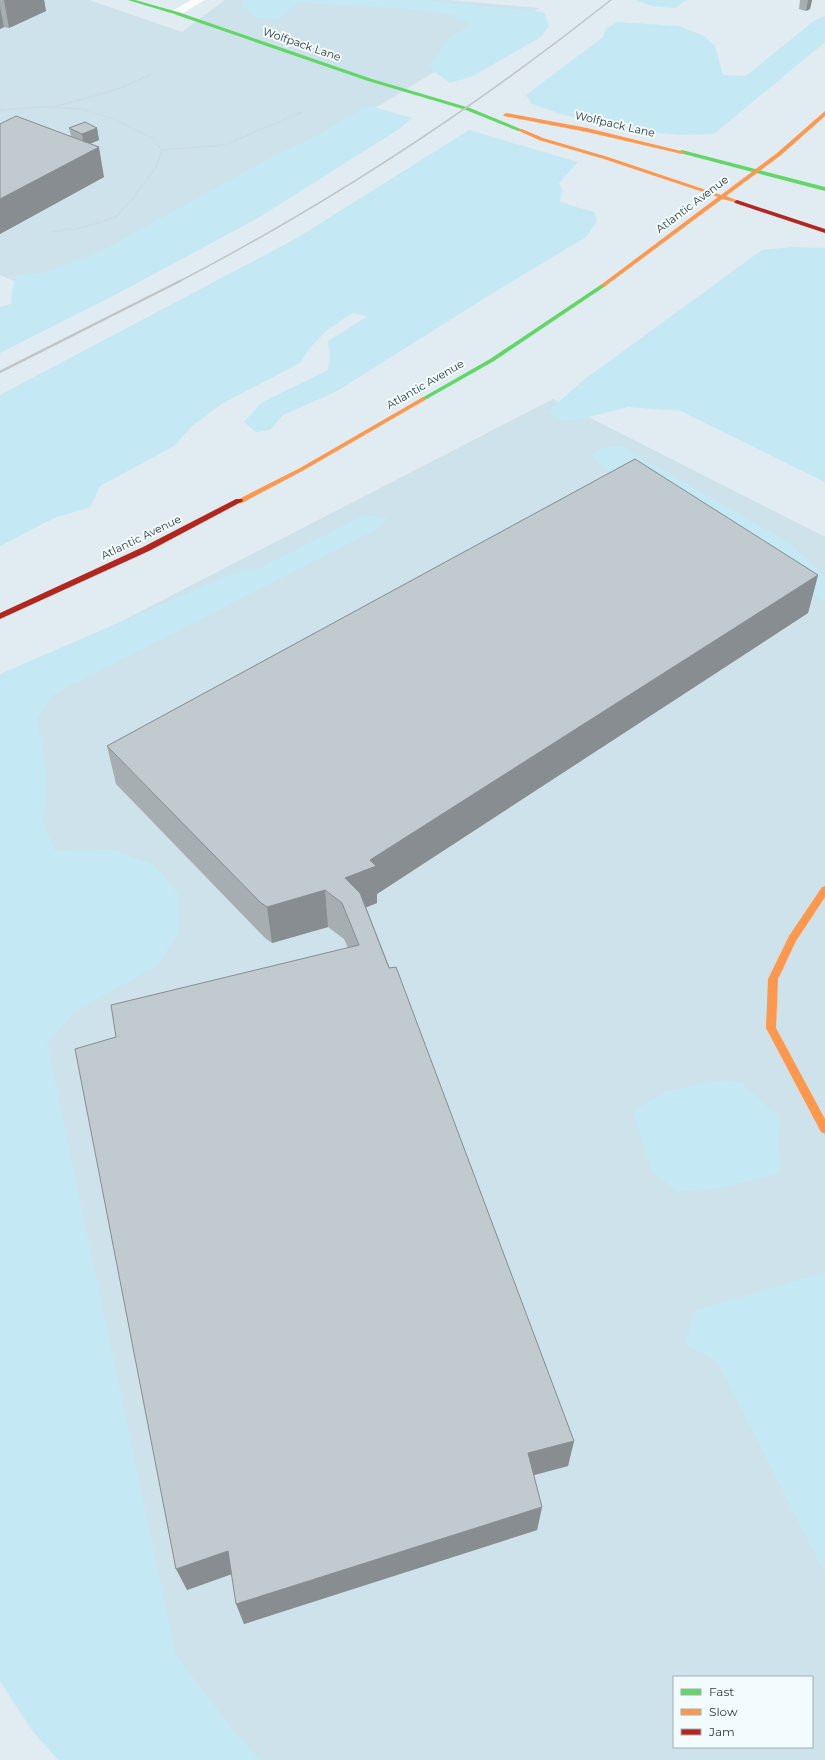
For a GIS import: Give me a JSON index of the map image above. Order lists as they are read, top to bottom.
{
  "streets": {
    "street": ["Wolfpack Lane", "Atlantic Avenue"]
  },
  "crossings": [
    ["Wolfpack Lane", "Atlantic Avenue"]
  ],
  "legend": ["Fast", "Slow", "Jam"]
}
